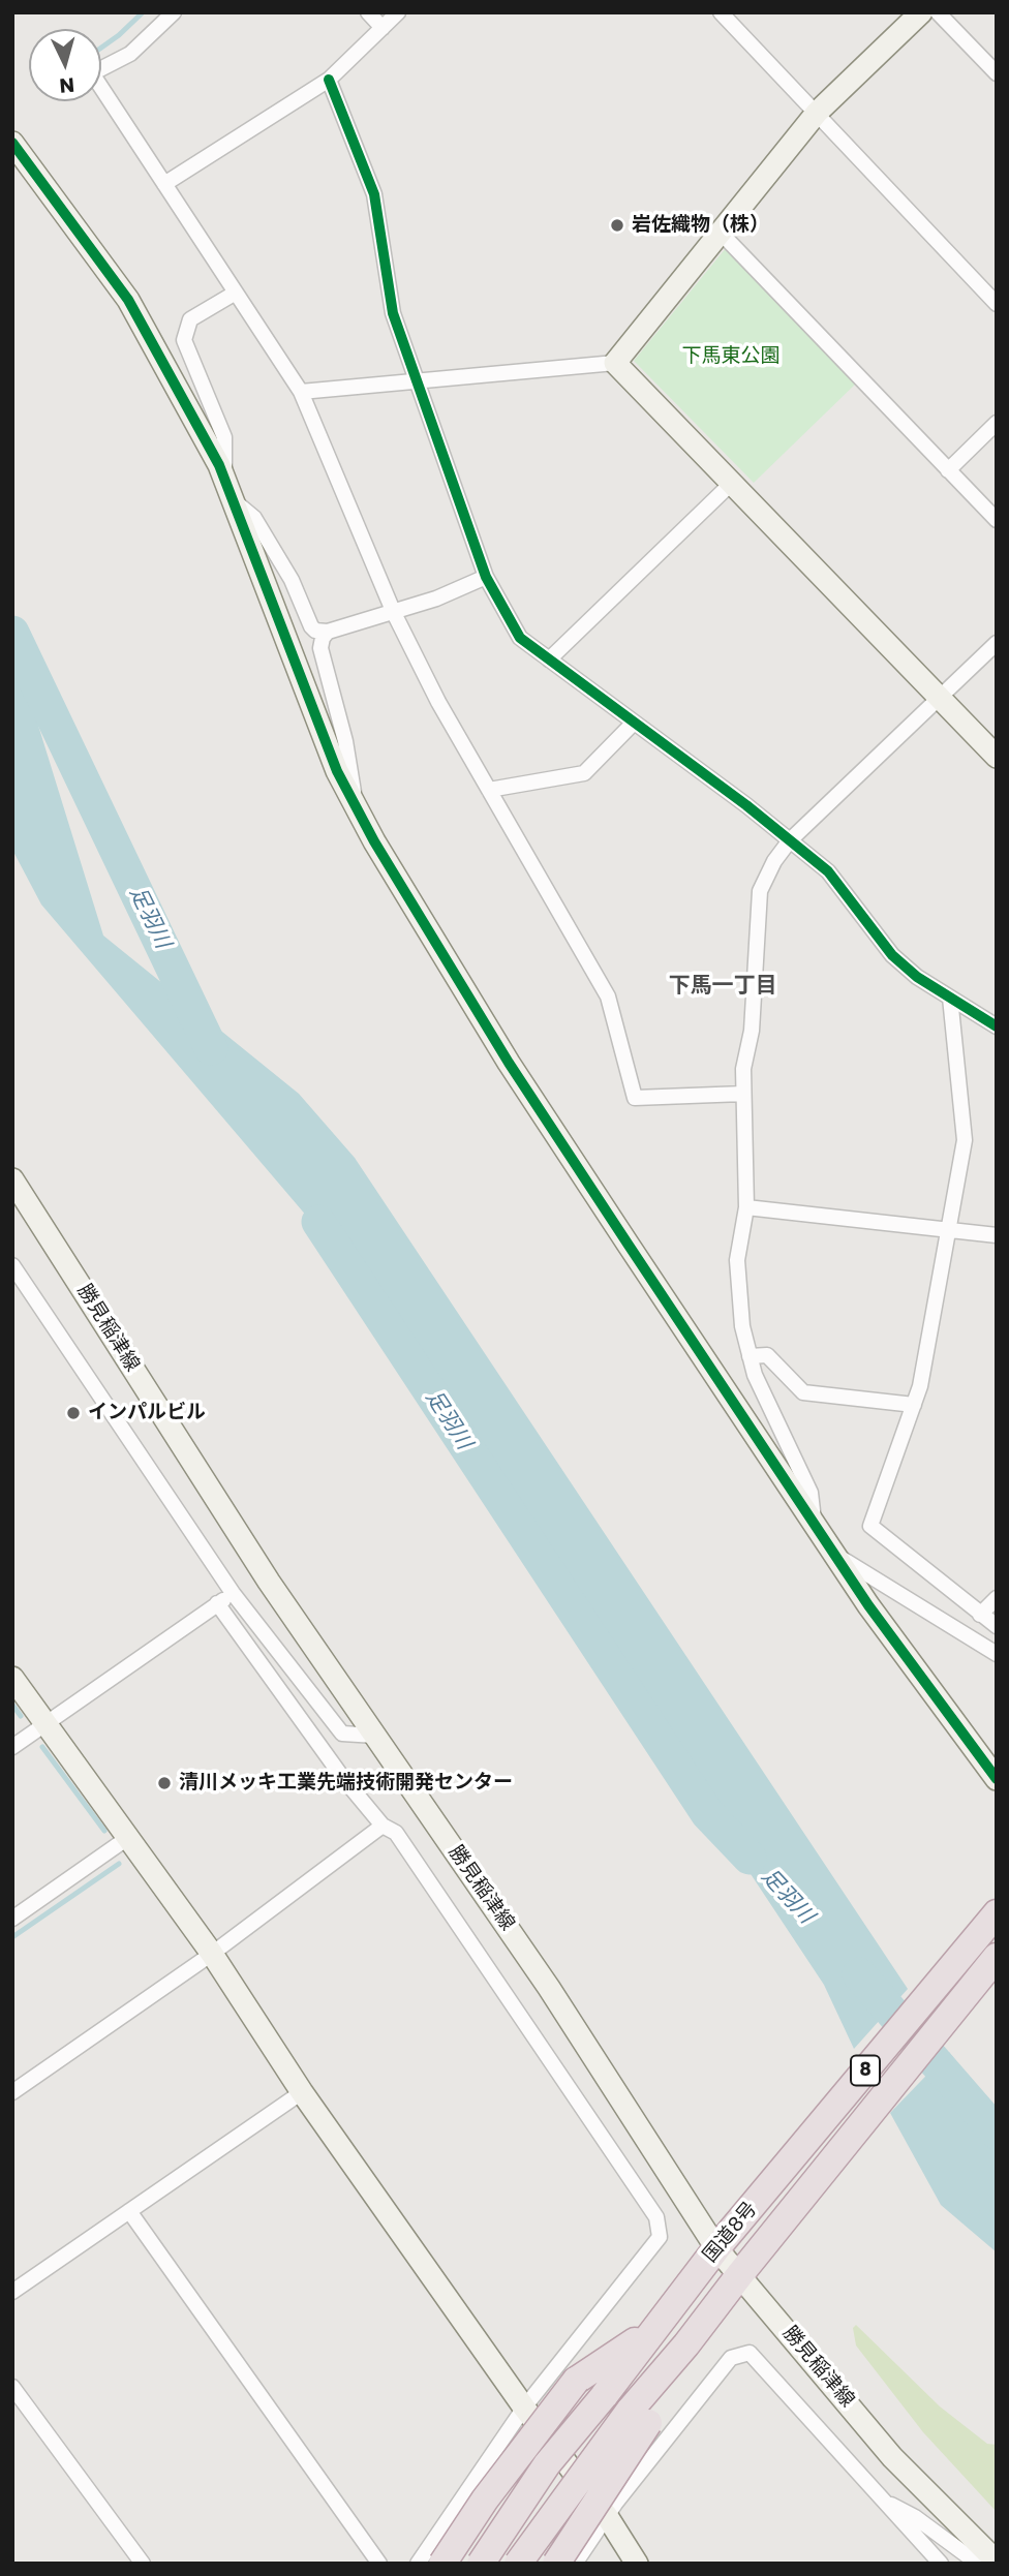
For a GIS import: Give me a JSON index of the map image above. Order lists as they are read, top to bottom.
{
  "streets": {
    "highway": ["8", "国道8号"],
    "street": ["勝見稲津線"]
  },
  "crossings": [
    ["勝見稲津線", "国道8号"],
    ["8", "国道8号"]
  ],
  "districts": ["下馬一丁目"],
  "water": ["足羽川"],
  "parks": ["下馬東公園"],
  "places": ["岩佐織物（株）", "インパルビル", "清川メッキ工業先端技術開発センター"],
  "north": "bottom"
}
